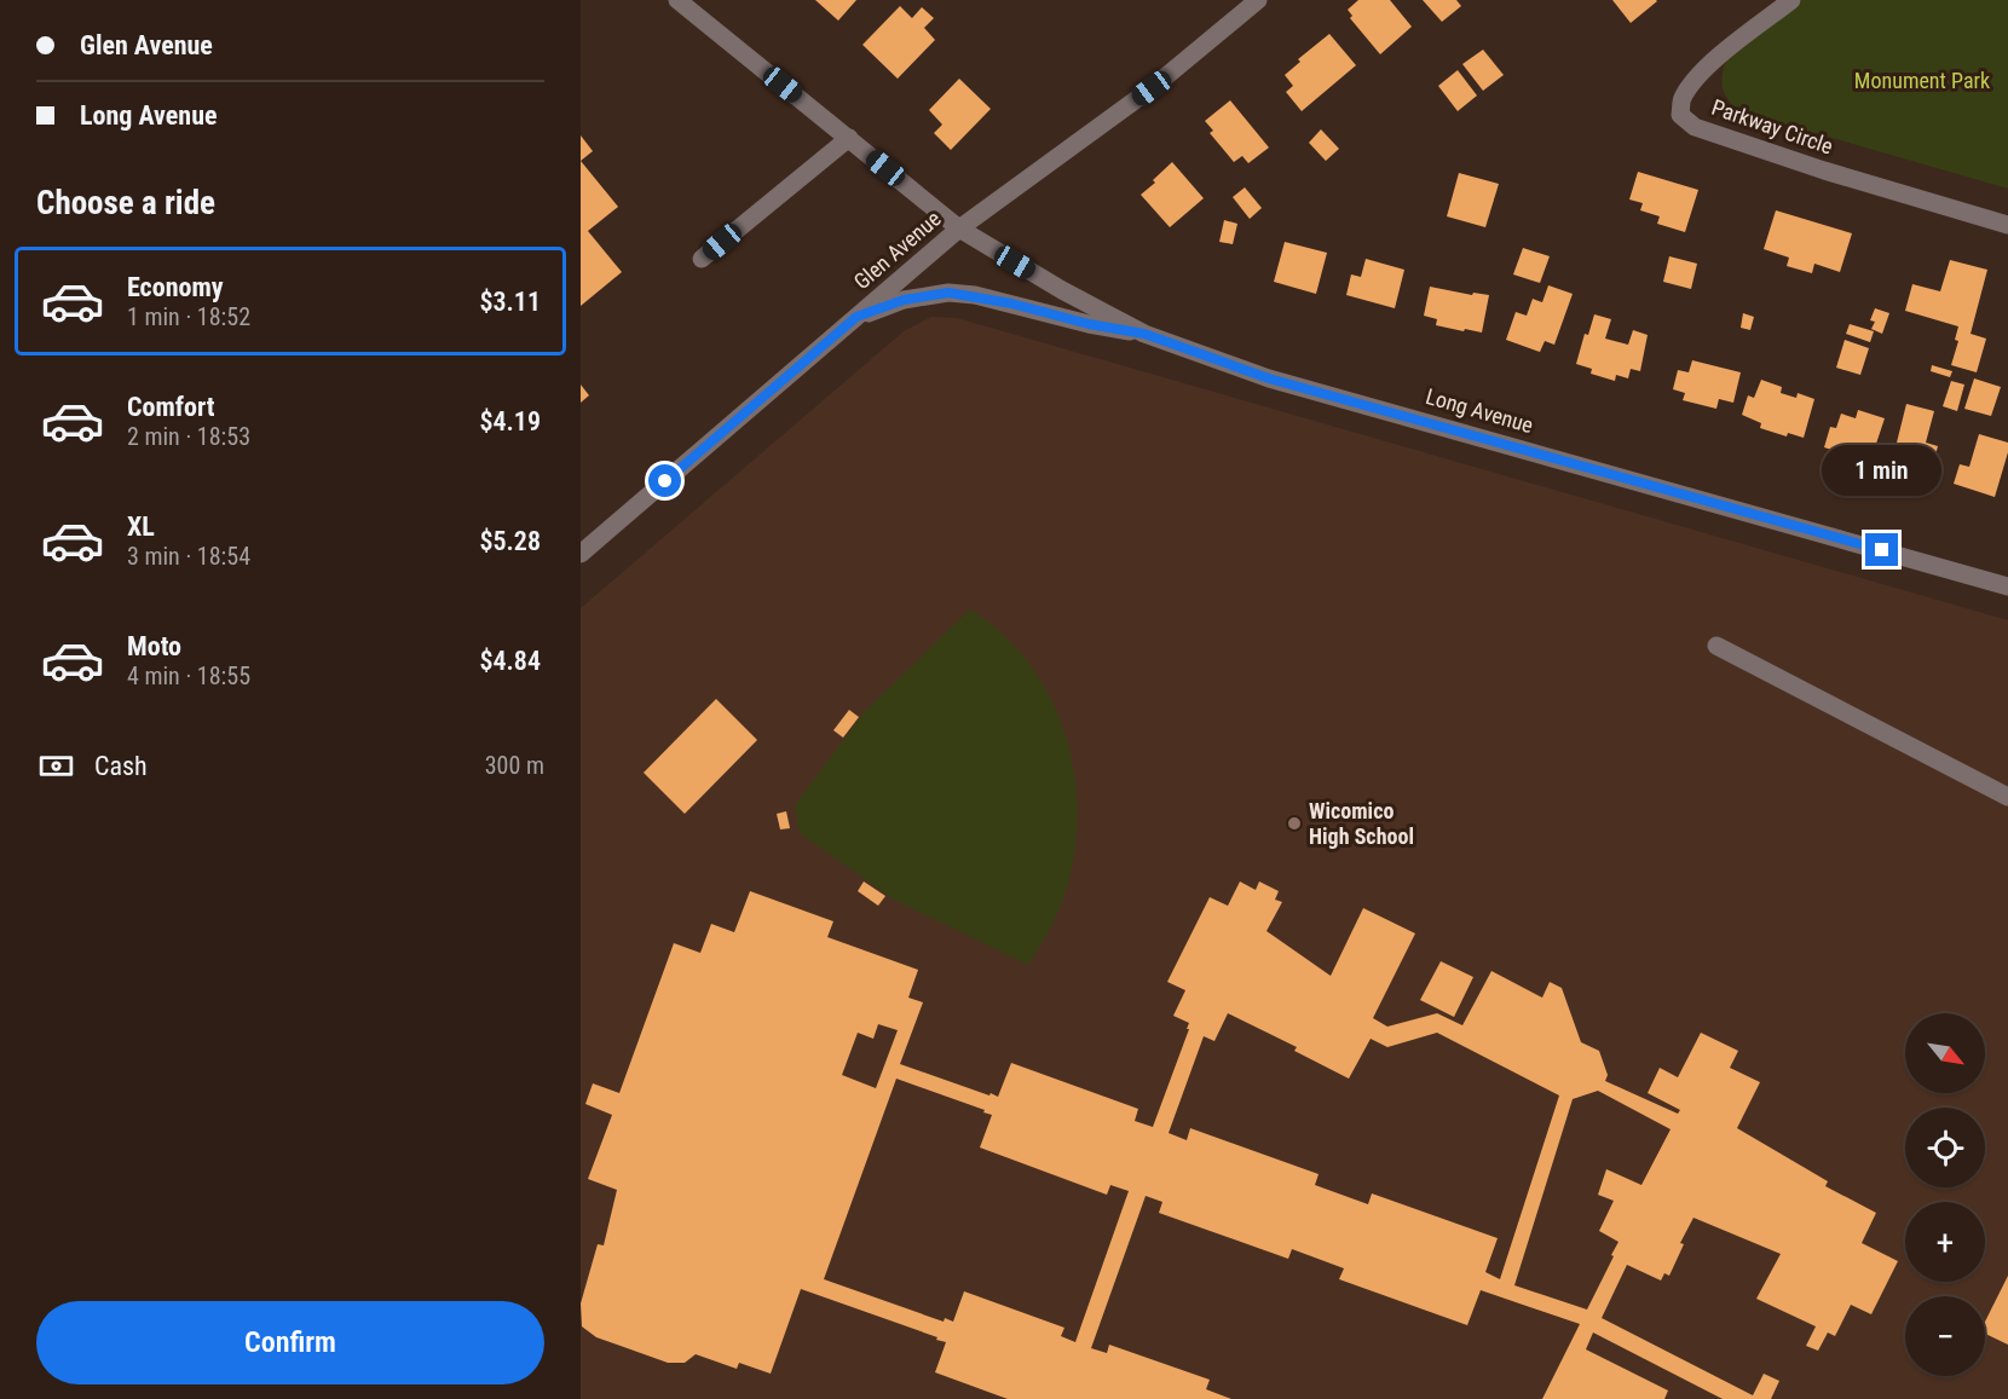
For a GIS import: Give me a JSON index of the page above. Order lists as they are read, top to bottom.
{
  "streets": {
    "street": ["Parkway Circle", "Glen Avenue", "Long Avenue"]
  },
  "crossings": [
    ["Glen Avenue", "Long Avenue"]
  ],
  "parks": ["Monument Park"],
  "places": ["Wicomico High School"],
  "north": "bottom right",
  "page": {
    "banner": ["Glen Avenue", "Long Avenue"],
    "heading": "Choose a ride",
    "list": [
      {
        "name": "Economy",
        "note": "1 min · 18:52",
        "value": "$3.11"
      },
      {
        "name": "Comfort",
        "note": "2 min · 18:53",
        "value": "$4.19"
      },
      {
        "name": "XL",
        "note": "3 min · 18:54",
        "value": "$5.28"
      },
      {
        "name": "Moto",
        "note": "4 min · 18:55",
        "value": "$4.84"
      }
    ],
    "bubble": "1 min",
    "pay": ["Cash", "300 m"],
    "map_buttons": ["+", "−"],
    "buttons": "Confirm"
  }
}
